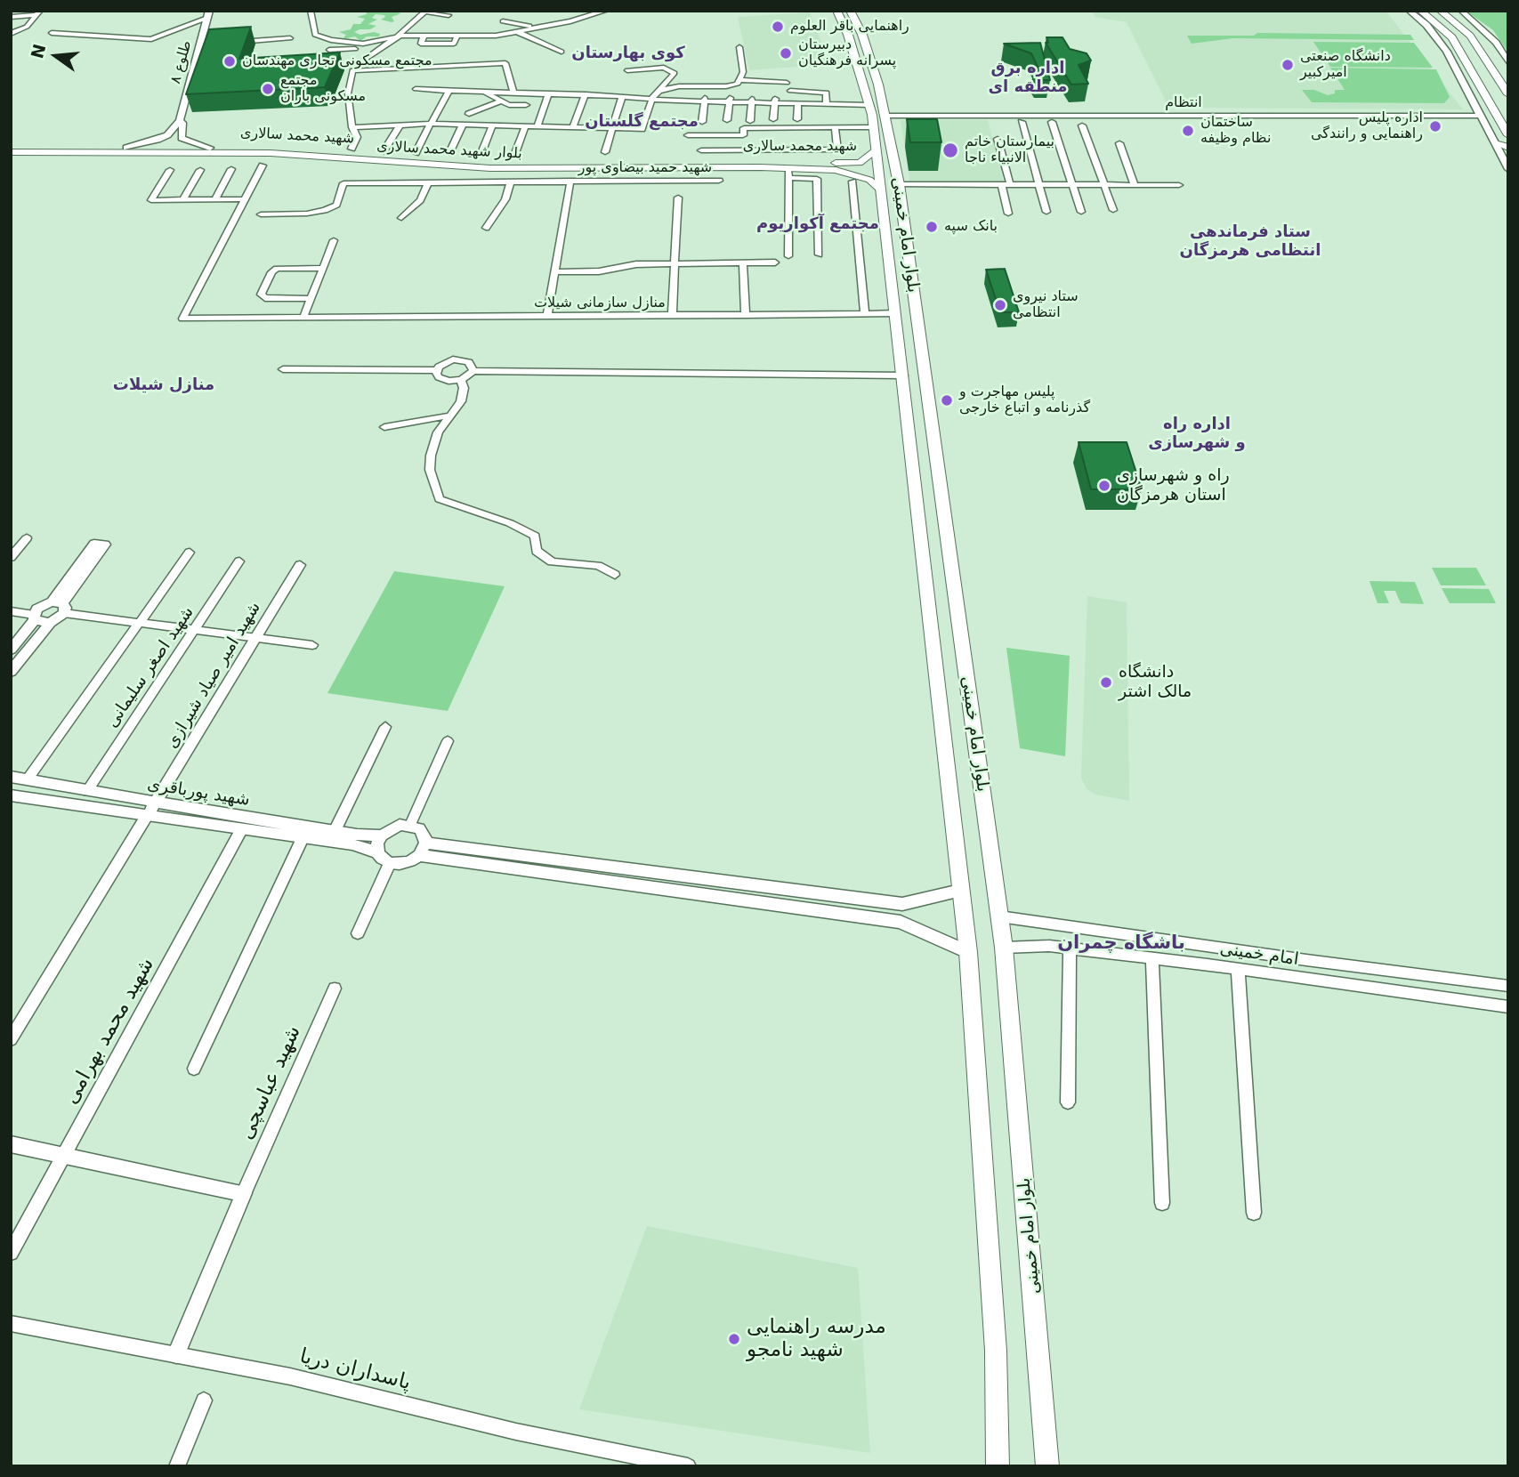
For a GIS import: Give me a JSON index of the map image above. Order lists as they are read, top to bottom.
{
  "streets": {
    "main road": ["شهید محمد سالاری", "بلوار شهید محمد سالاری", "بلوار امام خمینی"],
    "street": [
      "طلوع ۸",
      "انتظام",
      "شهید حمید بیضاوی پور",
      "منازل سازمانی شیلات",
      "شهید اصغر سلیمانی",
      "شهید امیر صیاد شیرازی",
      "شهید پورباقری",
      "امام خمینی",
      "شهید محمد بهرامی",
      "شهید عباسچی",
      "پاسداران دریا"
    ]
  },
  "crossings": [
    ["انتظام", "بلوار امام خمینی"],
    ["شهید محمد سالاری", "بلوار شهید محمد سالاری"],
    ["شهید محمد سالاری", "بلوار امام خمینی"],
    ["بلوار شهید محمد سالاری", "بلوار امام خمینی"],
    ["بلوار امام خمینی", "منازل سازمانی شیلات"],
    ["بلوار امام خمینی", "امام خمینی"],
    ["شهید اصغر سلیمانی", "شهید پورباقری"],
    ["شهید امیر صیاد شیرازی", "شهید پورباقری"],
    ["شهید پورباقری", "شهید محمد بهرامی"]
  ],
  "districts": [
    "کوی بهارستان",
    "اداره برق منطقه ای",
    "مجتمع گلستان",
    "مجتمع آکواریوم",
    "ستاد فرماندهی انتظامی هرمزگان",
    "منازل شیلات",
    "اداره راه و شهرسازی",
    "باشگاه چمران"
  ],
  "places": [
    "راهنمایی باقر العلوم",
    "دبیرستان پسرانه فرهنگیان",
    "مجتمع مسکونی تجاری مهندسان",
    "دانشگاه صنعتی امیرکبیر",
    "مجتمع مسکونی باران",
    "اداره پلیس راهنمایی و رانندگی",
    "ساختمان نظام وظیفه",
    "بیمارستان خاتم الانبیاء ناجا",
    "بانک سپه",
    "ستاد نیروی انتظامی",
    "پلیس مهاجرت و گذرنامه و اتباع خارجى",
    "راه و شهرسازی استان هرمزگان",
    "دانشگاه مالک اشتر",
    "مدرسه راهنمایی شهید نامجو"
  ],
  "north": "left"
}
